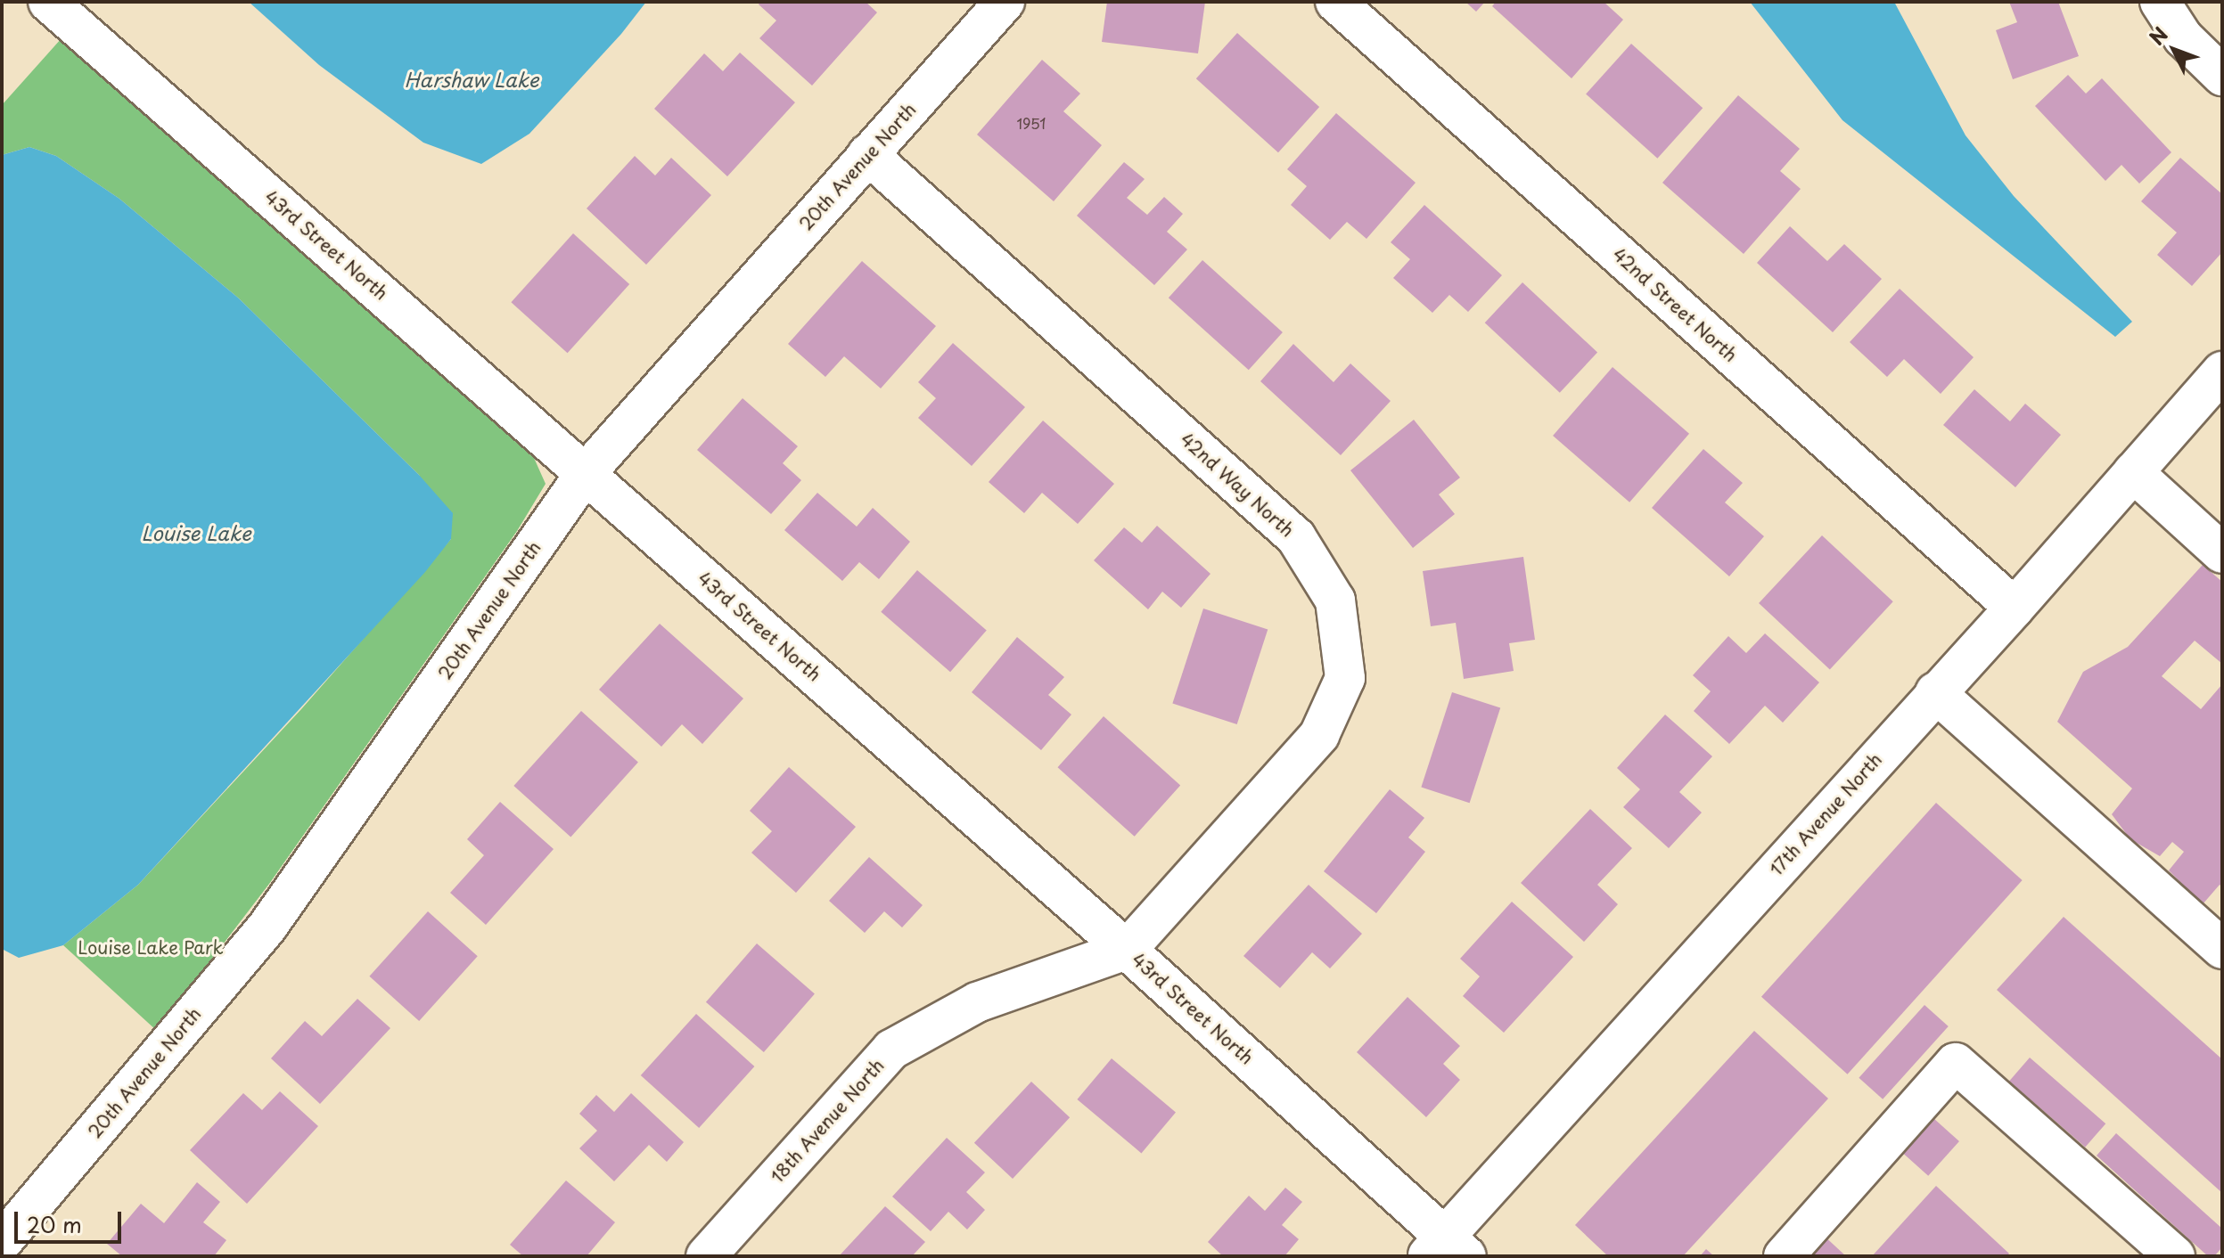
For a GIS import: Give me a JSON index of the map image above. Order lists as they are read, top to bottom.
{
  "streets": {
    "street": [
      "20th Avenue North",
      "43rd Street North",
      "42nd Street North",
      "42nd Way North",
      "17th Avenue North",
      "18th Avenue North"
    ]
  },
  "crossings": [
    ["20th Avenue North", "43rd Street North"],
    ["20th Avenue North", "42nd Way North"],
    ["43rd Street North", "42nd Way North"],
    ["43rd Street North", "17th Avenue North"],
    ["43rd Street North", "18th Avenue North"],
    ["42nd Street North", "17th Avenue North"],
    ["42nd Way North", "18th Avenue North"]
  ],
  "water": ["Harshaw Lake", "Louise Lake"],
  "parks": ["Louise Lake Park"],
  "house_numbers": ["1951"],
  "scale_bar": "20 m",
  "north": "top left"
}
